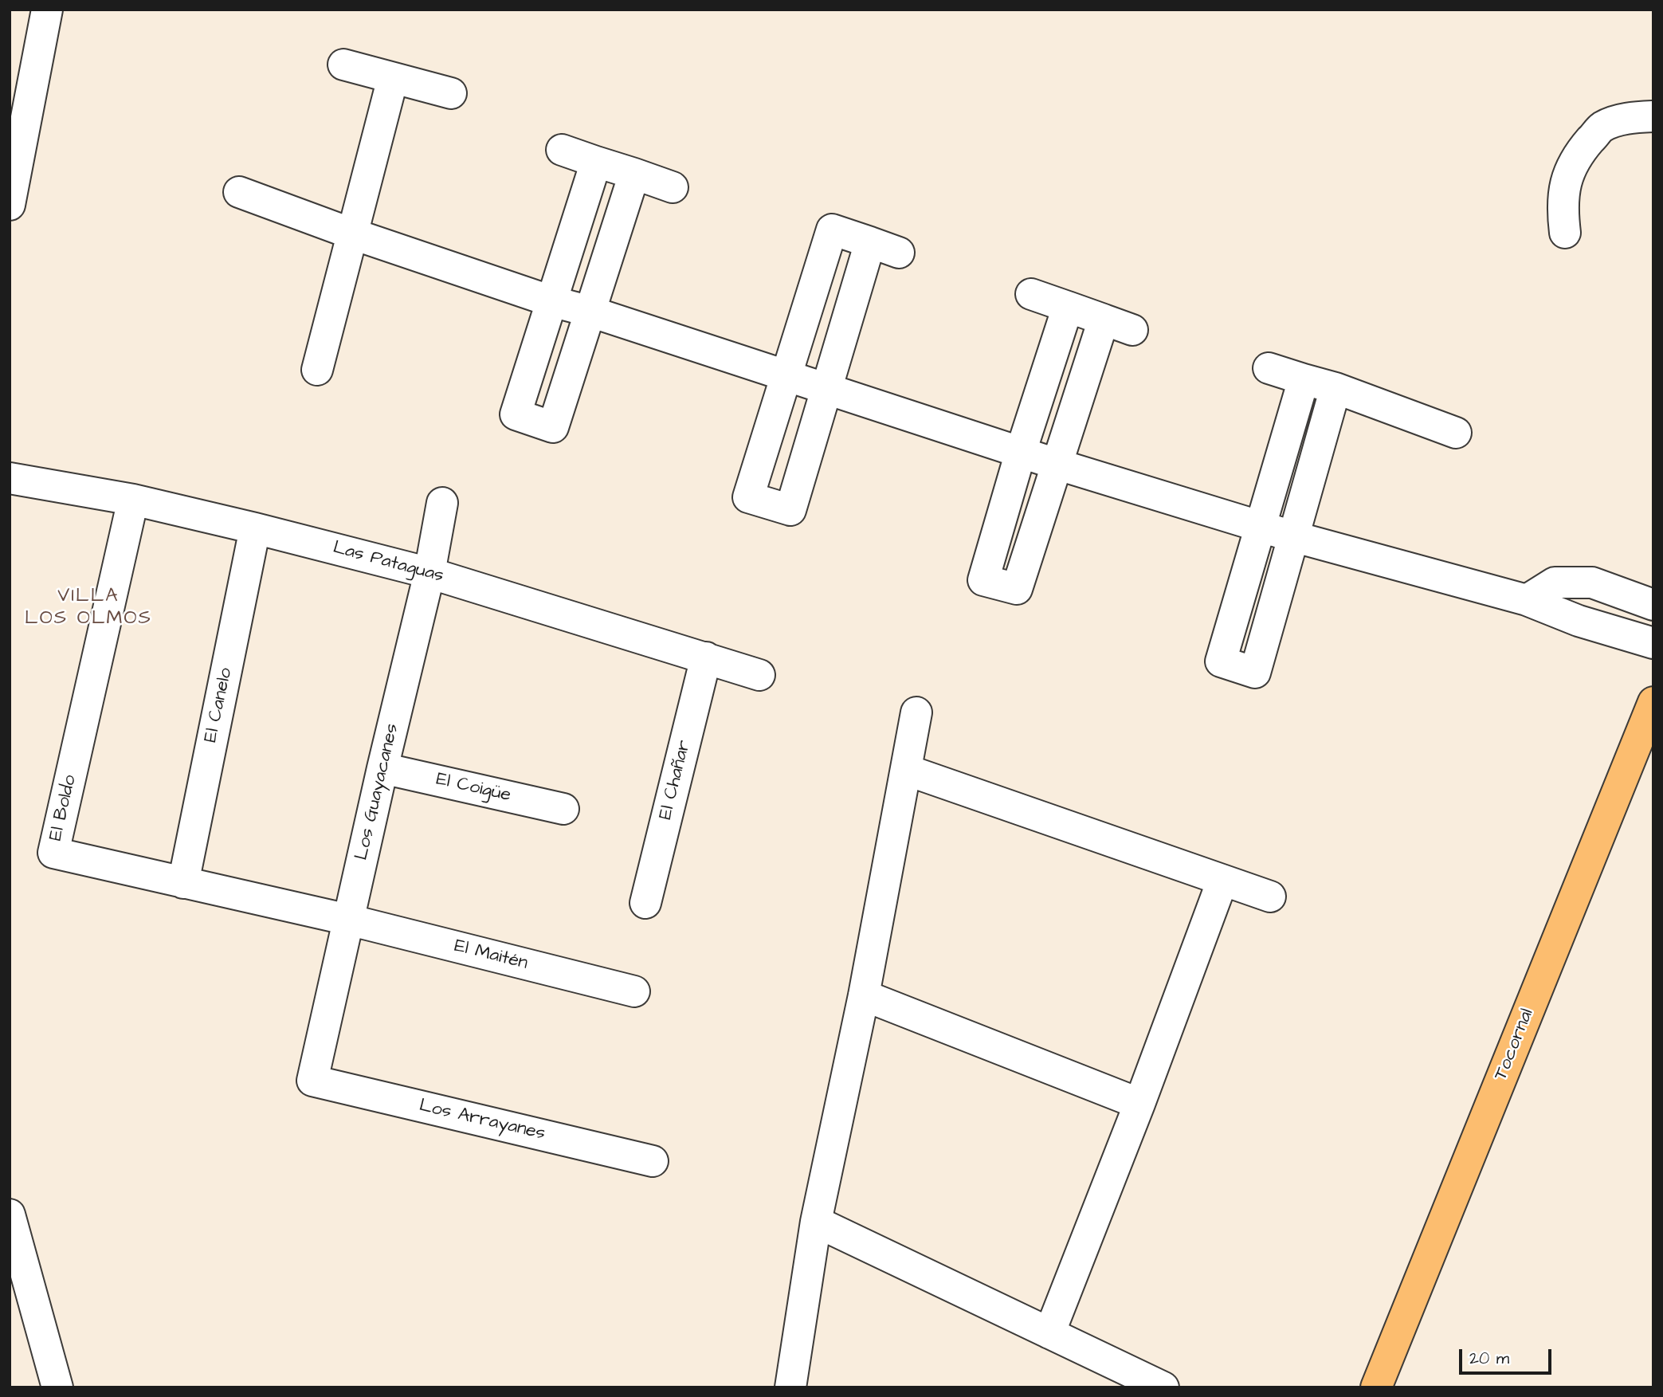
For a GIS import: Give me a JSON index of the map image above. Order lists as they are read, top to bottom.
{
  "streets": {
    "main road": ["Tocornal"],
    "street": [
      "Las Pataguas",
      "El Canelo",
      "El Chañar",
      "El Coigüe",
      "Los Guayacanes",
      "El Boldo",
      "El Maitén",
      "Los Arrayanes"
    ]
  },
  "crossings": [
    ["Las Pataguas", "El Canelo"],
    ["Las Pataguas", "El Chañar"],
    ["Las Pataguas", "Los Guayacanes"],
    ["Las Pataguas", "El Boldo"],
    ["El Canelo", "El Boldo"],
    ["El Coigüe", "Los Guayacanes"],
    ["Los Guayacanes", "El Boldo"],
    ["Los Guayacanes", "El Maitén"],
    ["Los Guayacanes", "Los Arrayanes"],
    ["El Boldo", "El Maitén"]
  ],
  "districts": ["VILLA LOS OLMOS"],
  "scale_bar": "20 m"
}
